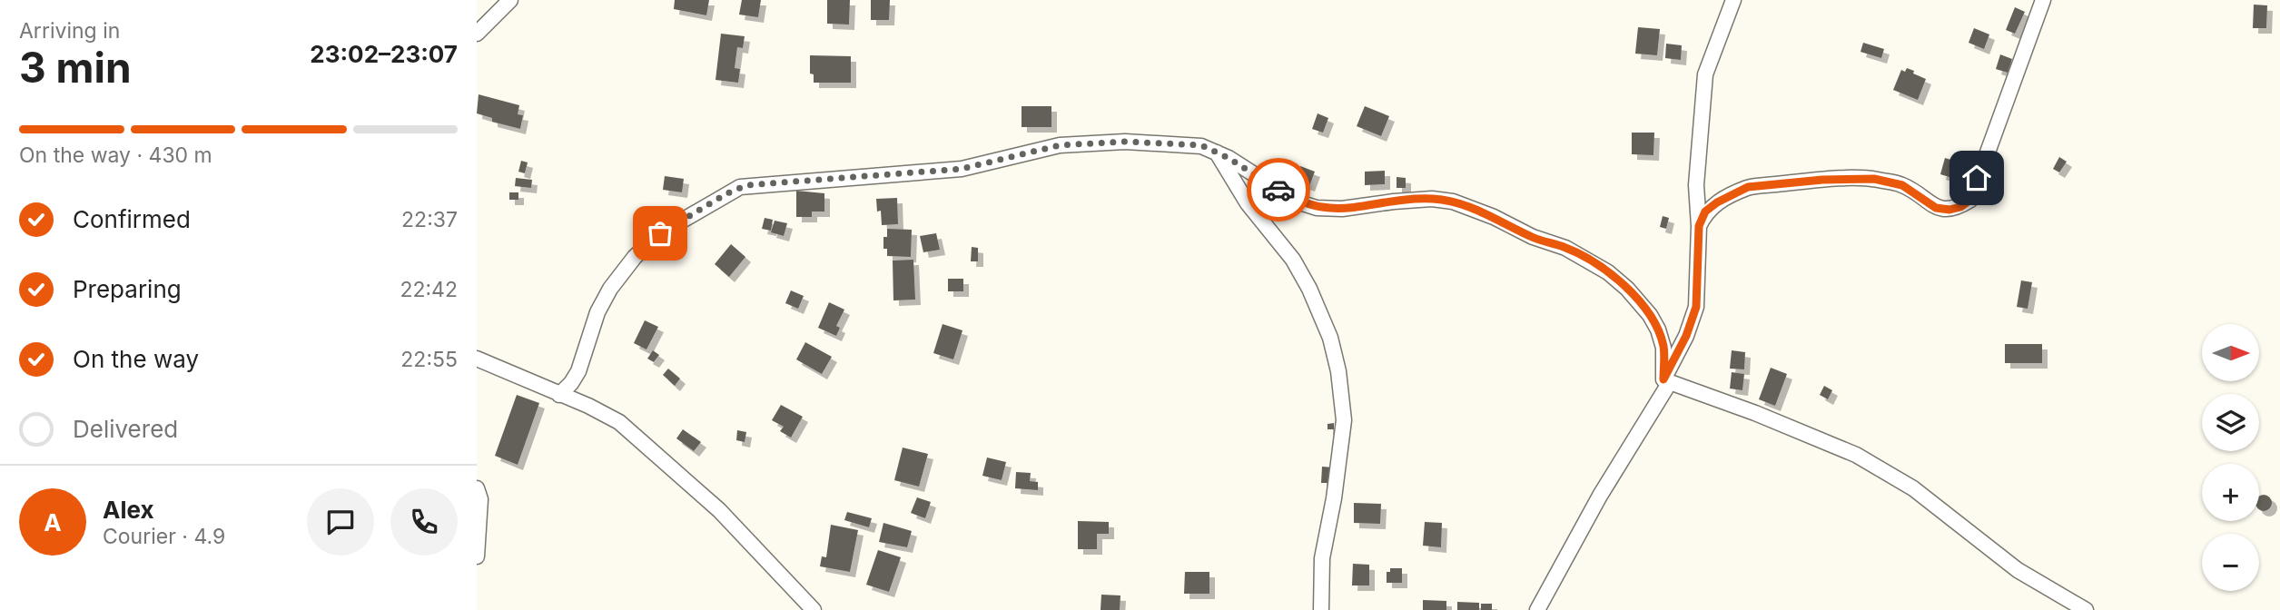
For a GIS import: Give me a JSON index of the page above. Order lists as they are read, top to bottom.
{
  "north": "right",
  "page": {
    "heading": ["3 min", "Arriving in", "23:02–23:07"],
    "panel": ["Alex", "Courier · 4.9"],
    "bar": "On the way · 430 m",
    "list": [
      ["Confirmed", "22:37"],
      ["Preparing", "22:42"],
      ["On the way", "22:55"],
      "Delivered"
    ],
    "map_buttons": ["+", "−"],
    "round": "A"
  }
}
